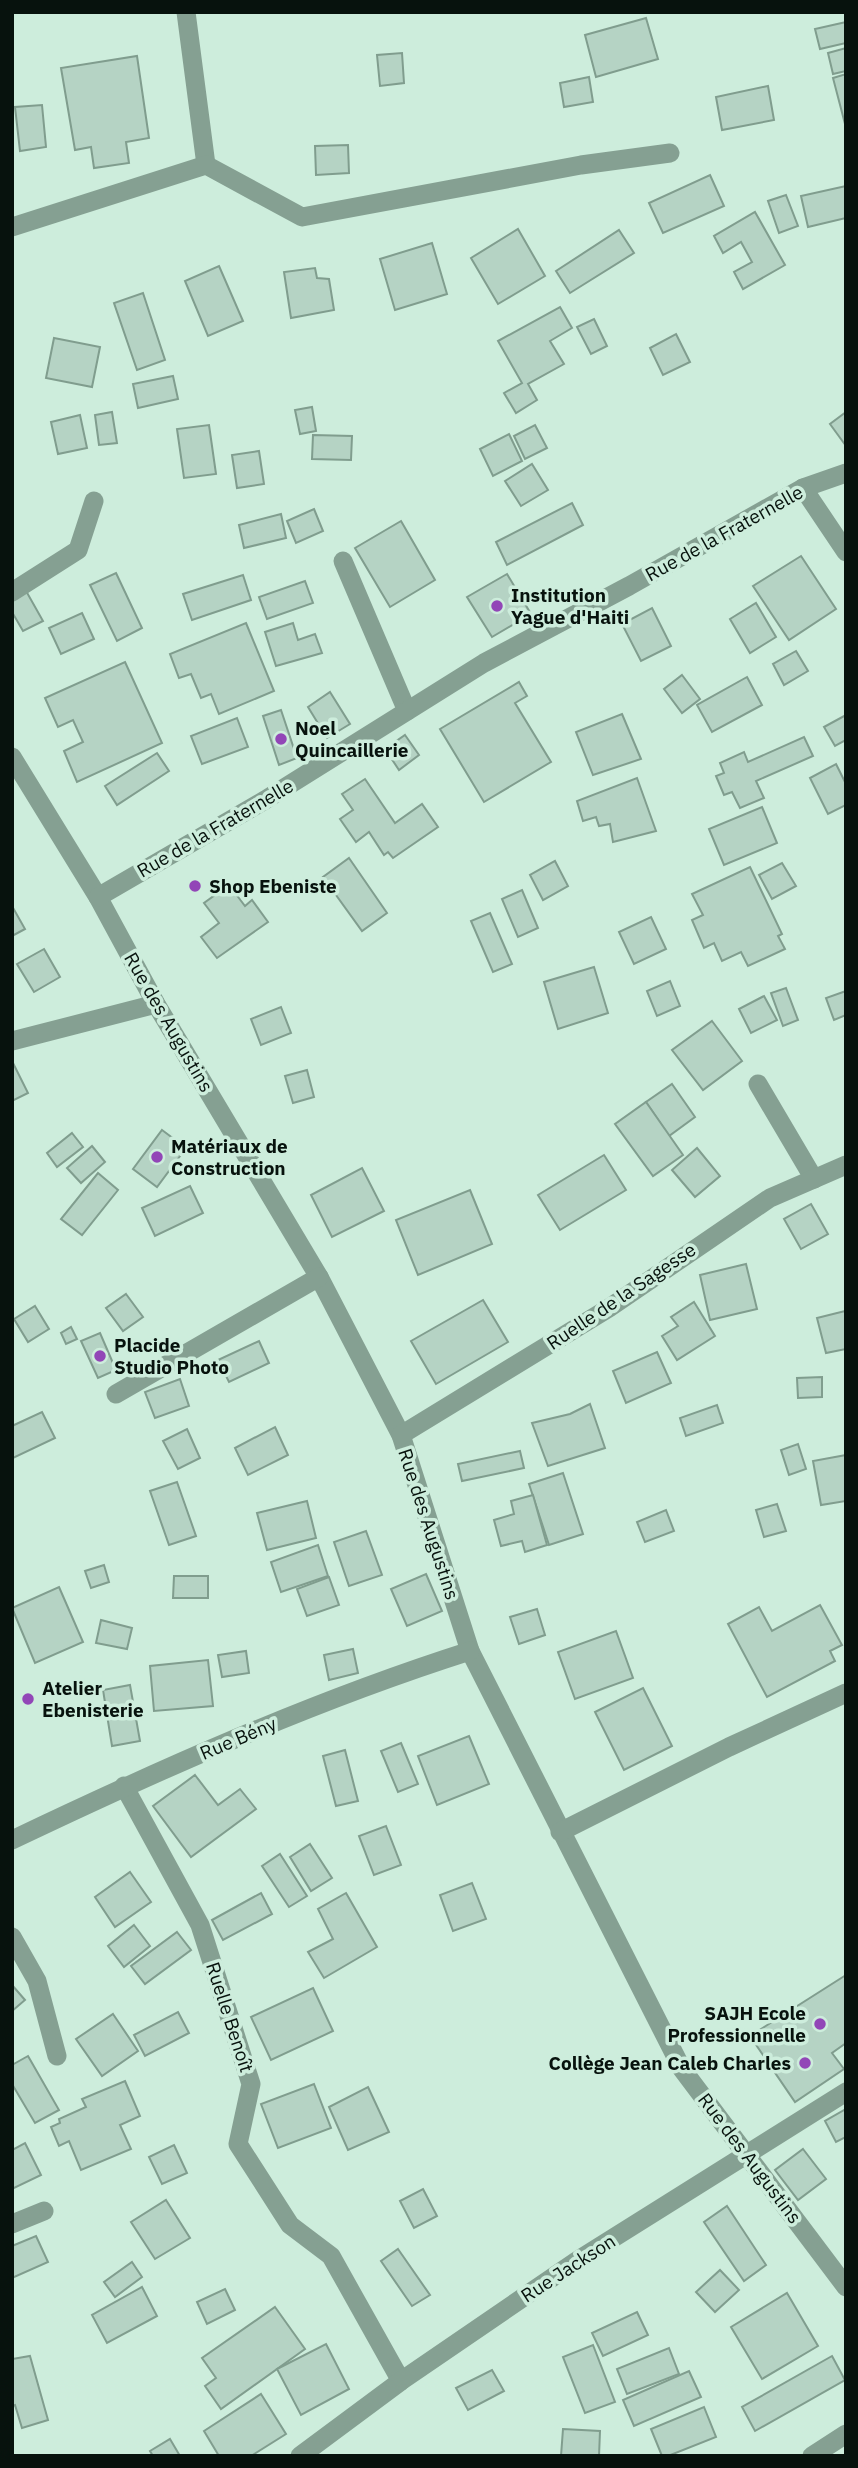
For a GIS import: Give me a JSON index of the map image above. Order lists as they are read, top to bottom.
{
  "streets": {
    "street": [
      "Rue de la Fraternelle",
      "Rue des Augustins",
      "Ruelle de la Sagesse",
      "Rue Bény",
      "Ruelle Benoît",
      "Rue Jackson"
    ]
  },
  "crossings": [
    ["Rue de la Fraternelle", "Rue des Augustins"],
    ["Rue des Augustins", "Ruelle de la Sagesse"],
    ["Rue des Augustins", "Rue Bény"],
    ["Rue des Augustins", "Rue Jackson"],
    ["Rue Bény", "Ruelle Benoît"],
    ["Ruelle Benoît", "Rue Jackson"]
  ],
  "places": [
    "Institution Yague d'Haiti",
    "Noel Quincaillerie",
    "Shop Ebeniste",
    "Matériaux de Construction",
    "Placide Studio Photo",
    "Atelier Ebenisterie",
    "SAJH Ecole Professionnelle",
    "Collège Jean Caleb Charles"
  ]
}
